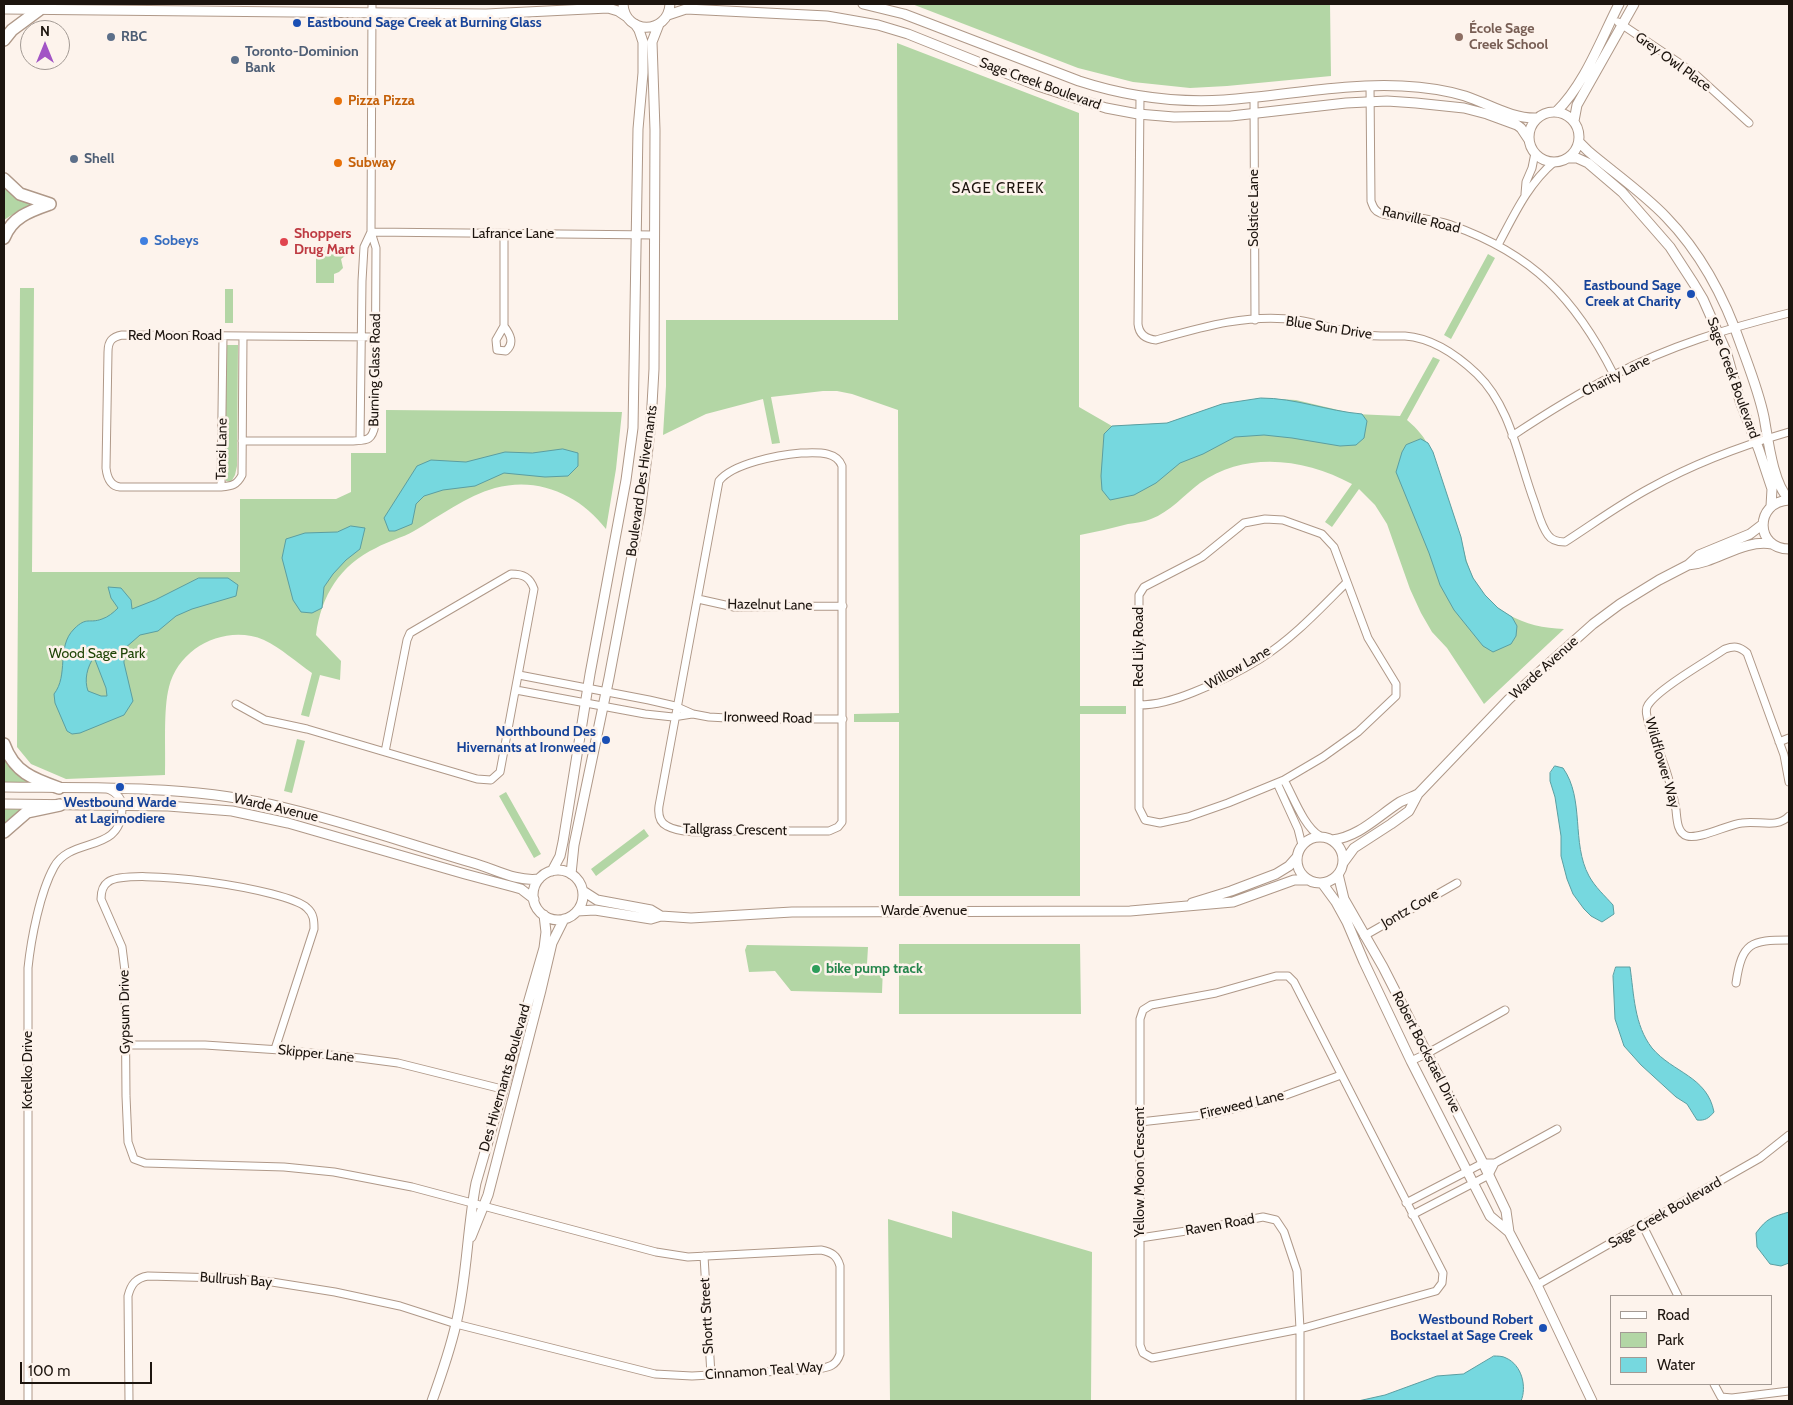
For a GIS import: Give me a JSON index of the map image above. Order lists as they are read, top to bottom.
{
  "streets": {
    "street": [
      "Grey Owl Place",
      "Sage Creek Boulevard",
      "Solstice Lane",
      "Ranville Road",
      "Lafrance Lane",
      "Blue Sun Drive",
      "Red Moon Road",
      "Burning Glass Road",
      "Charity Lane",
      "Tansi Lane",
      "Boulevard Des Hivernants",
      "Hazelnut Lane",
      "Red Lily Road",
      "Willow Lane",
      "Warde Avenue",
      "Ironweed Road",
      "Wildflower Way",
      "Tallgrass Crescent",
      "Jontz Cove",
      "Gypsum Drive",
      "Robert Bockstael Drive",
      "Skipper Lane",
      "Kotelko Drive",
      "Des Hivernants Boulevard",
      "Fireweed Lane",
      "Yellow Moon Crescent",
      "Raven Road",
      "Bullrush Bay",
      "Shortt Street",
      "Cinnamon Teal Way"
    ]
  },
  "crossings": [
    ["Sage Creek Boulevard", "Solstice Lane"],
    ["Sage Creek Boulevard", "Ranville Road"],
    ["Sage Creek Boulevard", "Blue Sun Drive"],
    ["Sage Creek Boulevard", "Charity Lane"],
    ["Sage Creek Boulevard", "Robert Bockstael Drive"],
    ["Solstice Lane", "Blue Sun Drive"],
    ["Ranville Road", "Charity Lane"],
    ["Lafrance Lane", "Burning Glass Road"],
    ["Lafrance Lane", "Boulevard Des Hivernants"],
    ["Blue Sun Drive", "Charity Lane"],
    ["Red Moon Road", "Burning Glass Road"],
    ["Red Moon Road", "Tansi Lane"],
    ["Boulevard Des Hivernants", "Warde Avenue"],
    ["Boulevard Des Hivernants", "Ironweed Road"],
    ["Boulevard Des Hivernants", "Des Hivernants Boulevard"],
    ["Hazelnut Lane", "Tallgrass Crescent"],
    ["Red Lily Road", "Willow Lane"],
    ["Warde Avenue", "Robert Bockstael Drive"],
    ["Warde Avenue", "Kotelko Drive"],
    ["Warde Avenue", "Des Hivernants Boulevard"],
    ["Ironweed Road", "Tallgrass Crescent"],
    ["Jontz Cove", "Robert Bockstael Drive"],
    ["Gypsum Drive", "Skipper Lane"],
    ["Gypsum Drive", "Des Hivernants Boulevard"],
    ["Gypsum Drive", "Cinnamon Teal Way"],
    ["Skipper Lane", "Des Hivernants Boulevard"],
    ["Des Hivernants Boulevard", "Bullrush Bay"],
    ["Des Hivernants Boulevard", "Cinnamon Teal Way"],
    ["Fireweed Lane", "Yellow Moon Crescent"],
    ["Yellow Moon Crescent", "Raven Road"],
    ["Bullrush Bay", "Cinnamon Teal Way"],
    ["Shortt Street", "Cinnamon Teal Way"]
  ],
  "districts": ["SAGE CREEK"],
  "parks": ["Wood Sage Park"],
  "places": [
    "Eastbound Sage Creek at Burning Glass",
    "RBC",
    "École Sage Creek School",
    "Toronto-Dominion Bank",
    "Pizza Pizza",
    "Shell",
    "Subway",
    "Sobeys",
    "Shoppers Drug Mart",
    "Eastbound Sage Creek at Charity",
    "Northbound Des Hivernants at Ironweed",
    "Westbound Warde at Lagimodiere",
    "bike pump track",
    "Westbound Robert Bockstael at Sage Creek"
  ],
  "legend": ["Road", "Park", "Water"],
  "scale_bar": "100 m",
  "north": "top"
}
